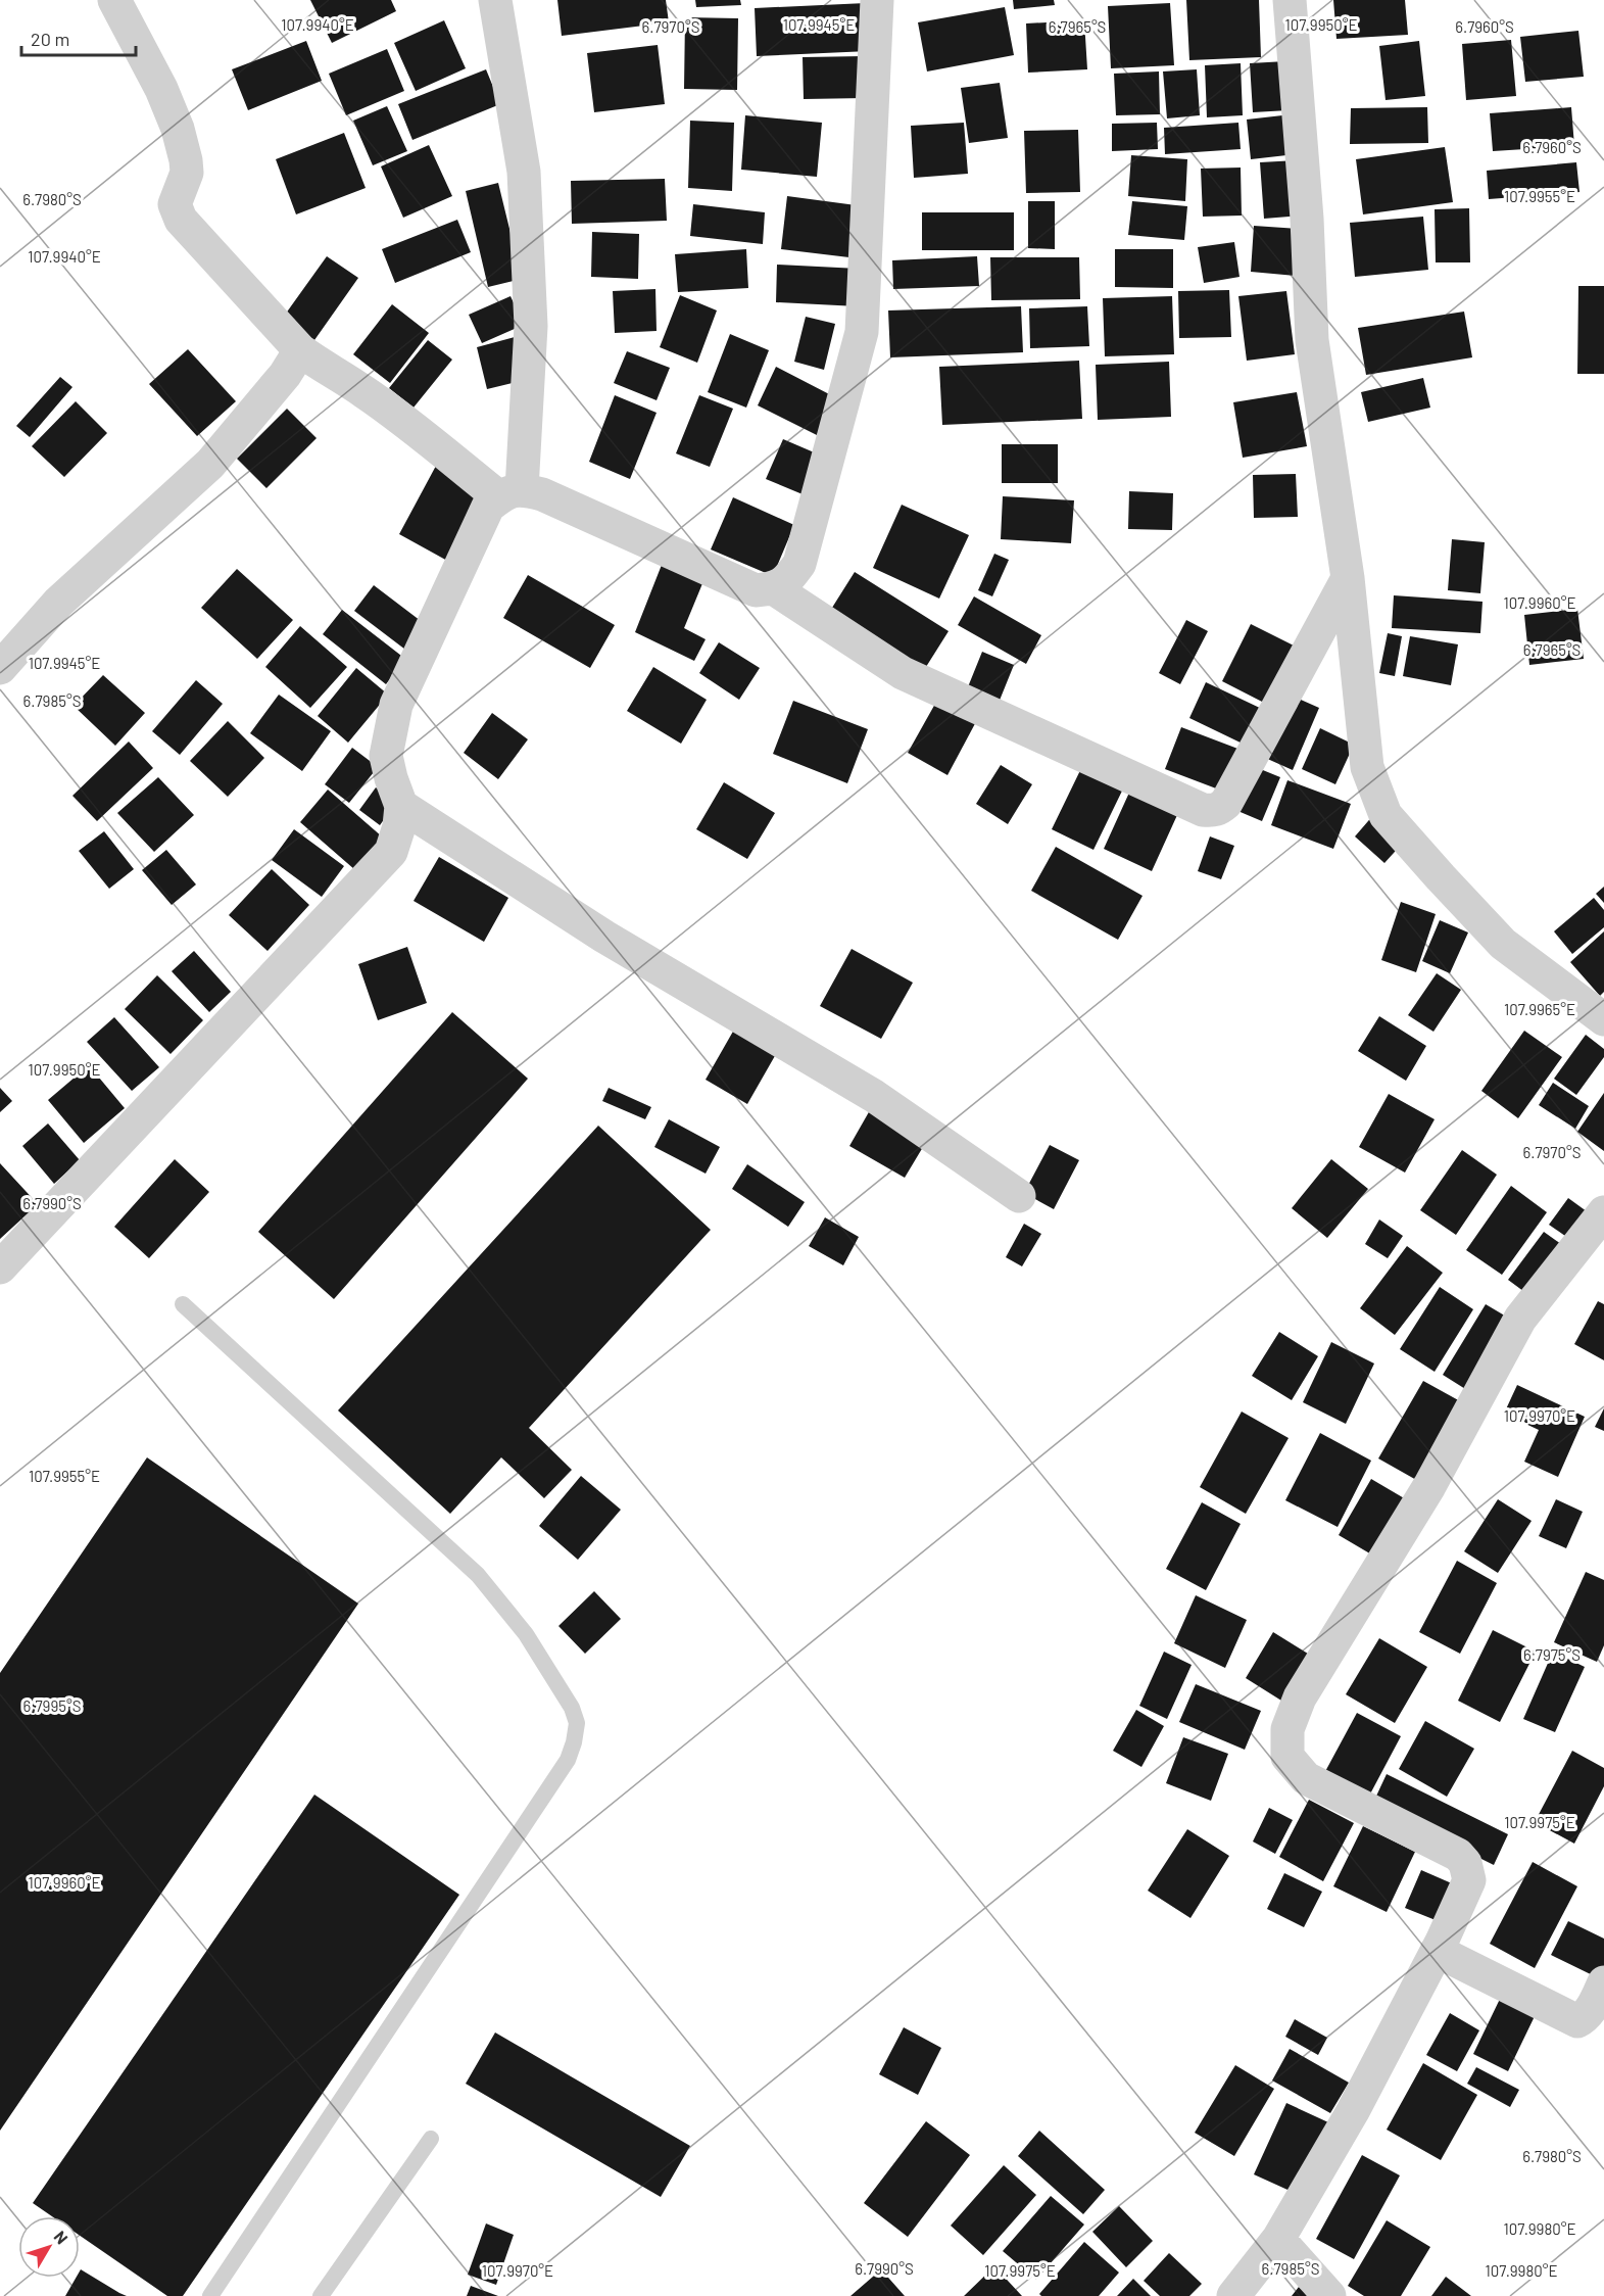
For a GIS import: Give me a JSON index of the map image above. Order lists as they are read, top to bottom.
{
  "scale_bar": "20 m",
  "north": "top right",
  "coordinates": [
    "107.9940°E",
    "107.9945°E",
    "107.9950°E",
    "6.7970°S",
    "6.7965°S",
    "6.7960°S",
    "107.9955°E",
    "6.7980°S",
    "107.9960°E",
    "6.7985°S",
    "107.9965°E",
    "6.7990°S",
    "107.9970°E",
    "6.7975°S",
    "6.7995°S",
    "107.9975°E",
    "107.9980°E"
  ]
}
